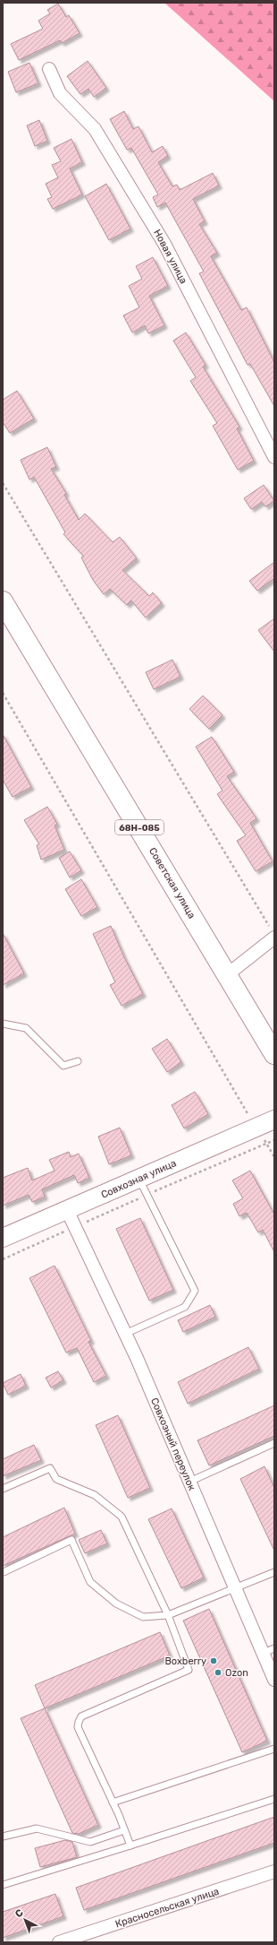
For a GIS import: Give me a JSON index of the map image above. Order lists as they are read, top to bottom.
{
  "streets": {
    "main road": ["68Н-085", "Советская улица"],
    "street": [
      "Новая улица",
      "Совхозная улица",
      "Совхозный переулок",
      "Красносельская улица"
    ]
  },
  "crossings": [
    ["Совхозная улица", "Совхозный переулок"]
  ],
  "places": ["Boxberry", "Ozon"],
  "north": "top left"
}
